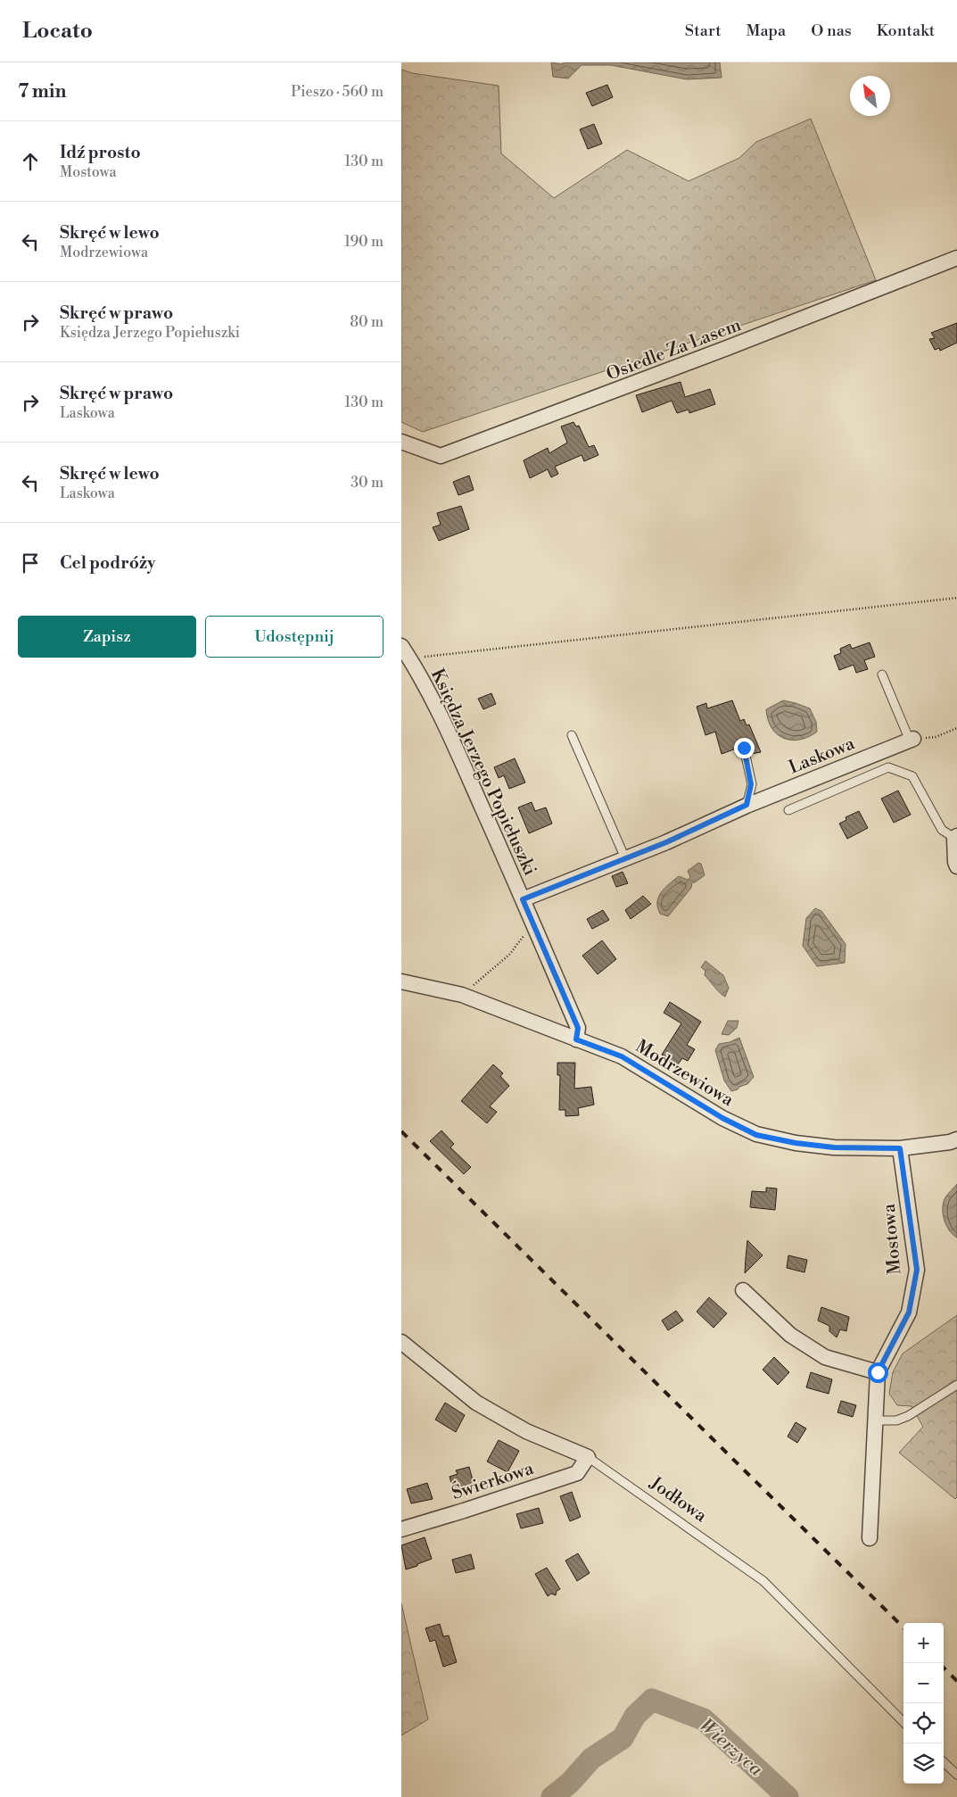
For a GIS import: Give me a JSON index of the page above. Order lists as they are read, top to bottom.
{
  "streets": {
    "street": [
      "Osiedle Za Lasem",
      "Laskowa",
      "Księdza Jerzego Popiełuszki",
      "Modrzewiowa",
      "Mostowa",
      "Świerkowa",
      "Jodłowa"
    ]
  },
  "crossings": [
    ["Laskowa", "Księdza Jerzego Popiełuszki"],
    ["Księdza Jerzego Popiełuszki", "Modrzewiowa"],
    ["Modrzewiowa", "Mostowa"],
    ["Świerkowa", "Jodłowa"]
  ],
  "water": ["Wierzyca"],
  "north": "top left",
  "page": {
    "header": "Locato",
    "nav": [
      "Start",
      "Mapa",
      "O nas",
      "Kontakt"
    ],
    "heading": ["7 min", "Pieszo · 560 m"],
    "list": [
      ["Idź prosto", "Mostowa", "130 m"],
      ["Skręć w lewo", "Modrzewiowa", "190 m"],
      ["Skręć w prawo", "Księdza Jerzego Popiełuszki", "80 m"],
      ["Skręć w prawo", "Laskowa", "130 m"],
      ["Skręć w lewo", "Laskowa", "30 m"],
      "Cel podróży"
    ],
    "buttons": ["Zapisz", "Udostępnij"],
    "map_buttons": ["+", "−"]
  }
}
